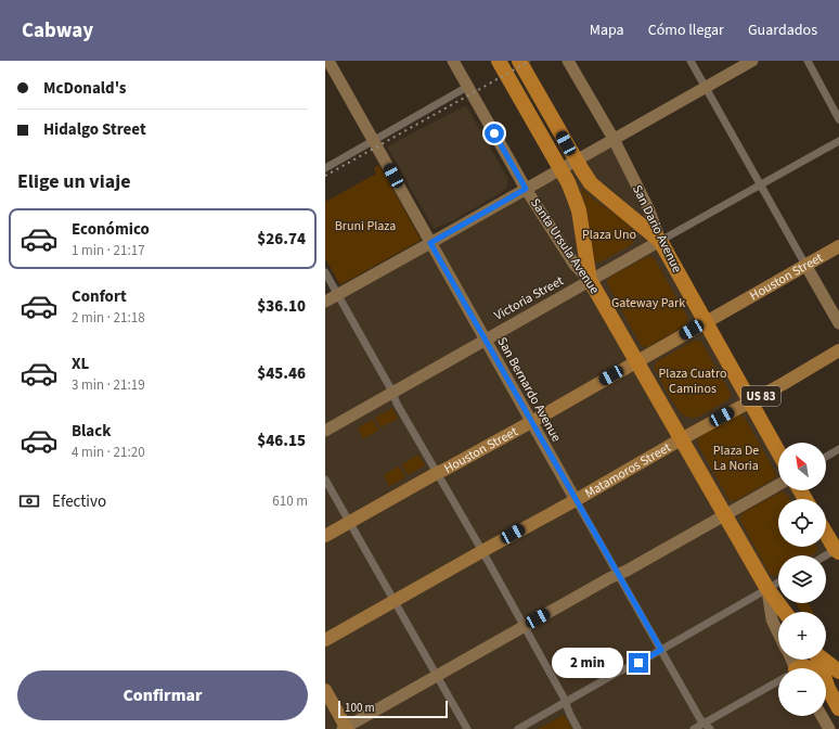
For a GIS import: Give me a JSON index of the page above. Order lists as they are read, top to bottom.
{
  "streets": {
    "highway": ["San Dario Avenue", "Santa Ursula Avenue"],
    "main road": [
      "Houston Street",
      "Victoria Street",
      "San Bernardo Avenue",
      "US 83",
      "Matamoros Street"
    ]
  },
  "crossings": [
    ["San Dario Avenue", "Houston Street"],
    ["San Dario Avenue", "Victoria Street"],
    ["San Dario Avenue", "Matamoros Street"],
    ["Santa Ursula Avenue", "Houston Street"],
    ["Santa Ursula Avenue", "Victoria Street"],
    ["Santa Ursula Avenue", "Matamoros Street"],
    ["Houston Street", "San Bernardo Avenue"],
    ["Victoria Street", "San Bernardo Avenue"],
    ["San Bernardo Avenue", "Matamoros Street"]
  ],
  "parks": [
    "Bruni Plaza",
    "Plaza Uno",
    "Gateway Park",
    "Plaza Cuatro Caminos",
    "Plaza De La Noria"
  ],
  "scale_bar": "100 m",
  "north": "top left",
  "page": {
    "header": "Cabway",
    "nav": ["Mapa", "Cómo llegar", "Guardados"],
    "banner": ["McDonald's", "Hidalgo Street"],
    "heading": "Elige un viaje",
    "list": [
      {
        "name": "Económico",
        "note": "1 min · 21:17",
        "value": "$26.74"
      },
      {
        "name": "Confort",
        "note": "2 min · 21:18",
        "value": "$36.10"
      },
      {
        "name": "XL",
        "note": "3 min · 21:19",
        "value": "$45.46"
      },
      {
        "name": "Black",
        "note": "4 min · 21:20",
        "value": "$46.15"
      }
    ],
    "map_buttons": ["+", "−"],
    "pay": ["Efectivo", "610 m"],
    "bubble": "2 min",
    "buttons": "Confirmar",
    "scale": "100 m"
  }
}
